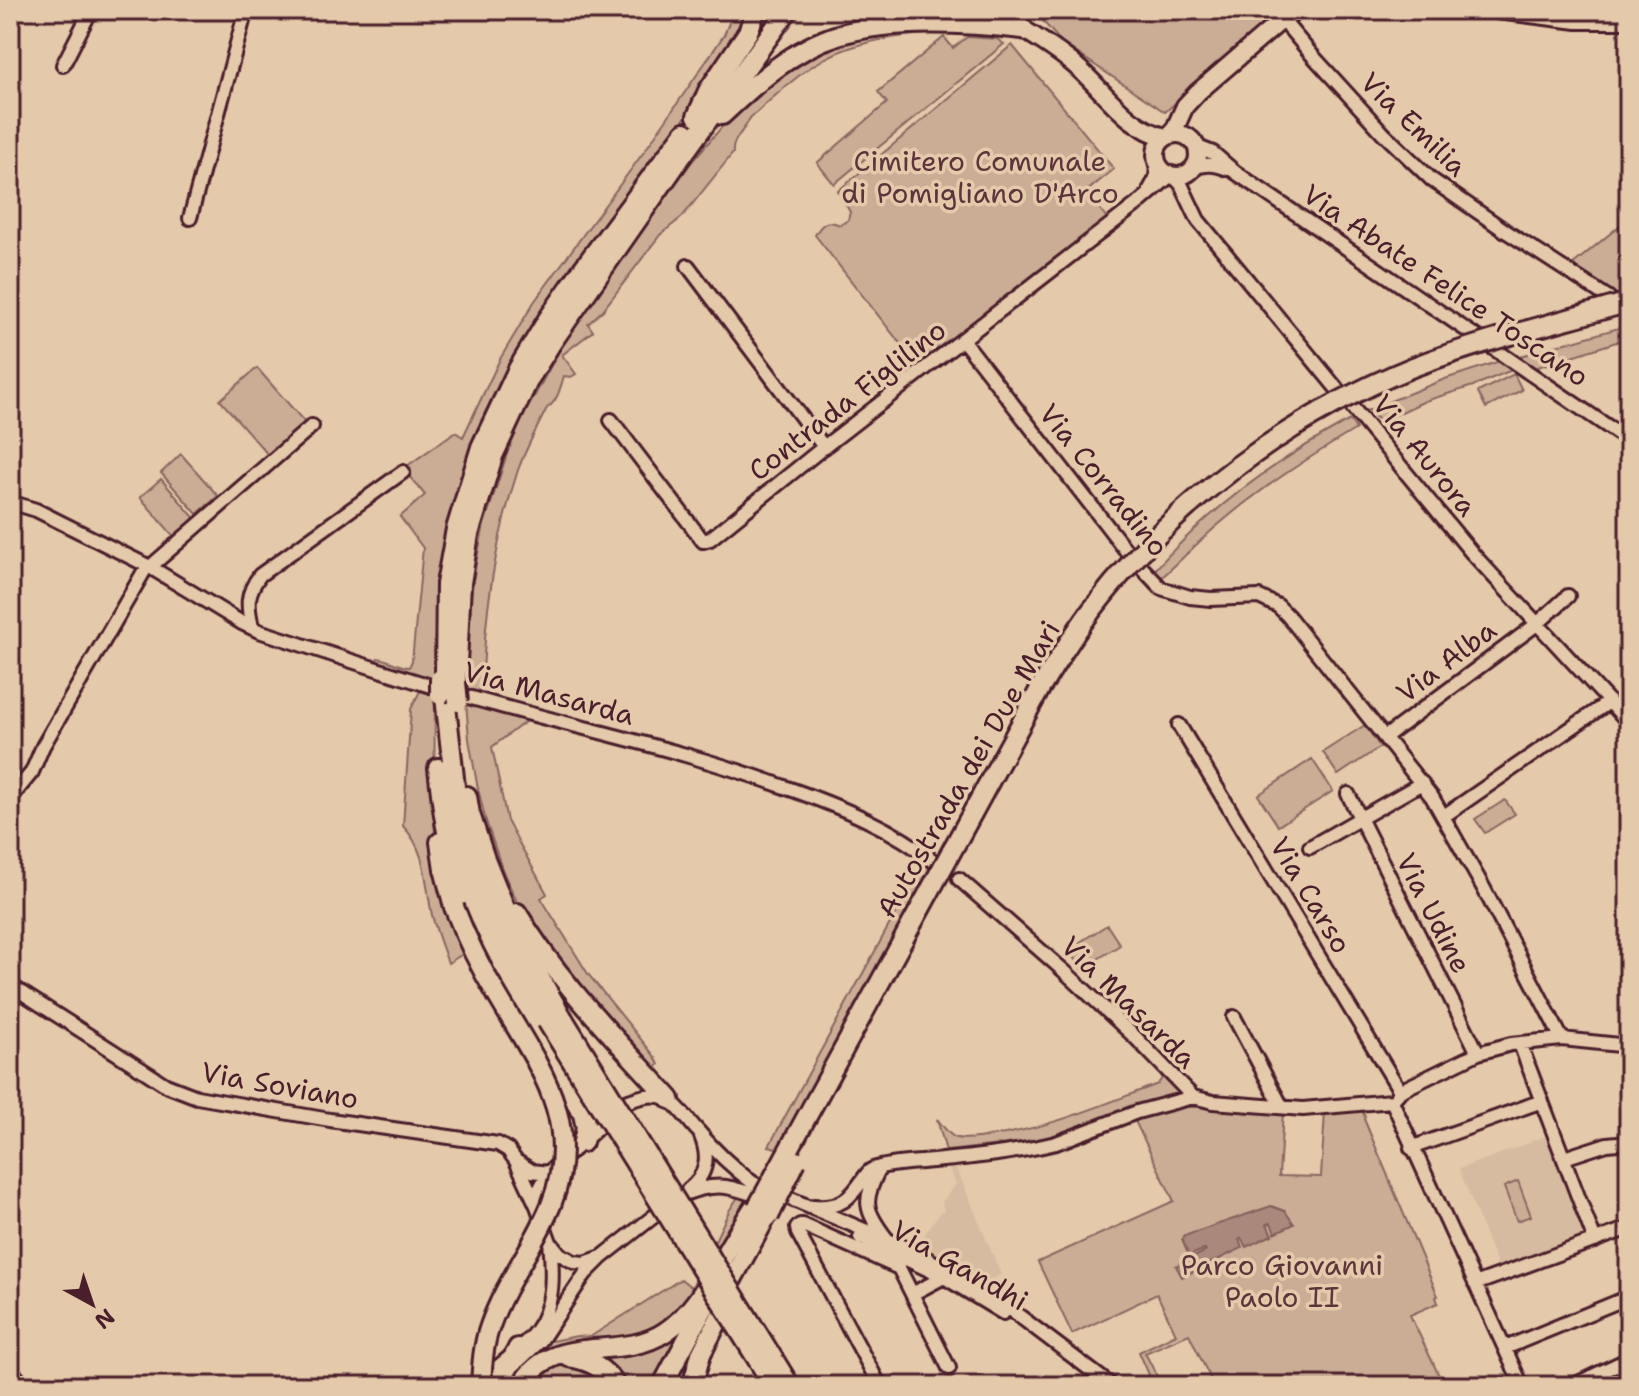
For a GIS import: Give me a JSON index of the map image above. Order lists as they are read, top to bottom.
{
  "streets": {
    "highway": ["Autostrada dei Due Mari"],
    "street": [
      "Via Emilia",
      "Via Abate Felice Toscano",
      "Contrada Figlilino",
      "Via Aurora",
      "Via Corradino",
      "Via Alba",
      "Via Masarda",
      "Via Carso",
      "Via Udine",
      "Via Soviano",
      "Via Gandhi"
    ]
  },
  "crossings": [
    ["Via Abate Felice Toscano", "Contrada Figlilino"],
    ["Via Abate Felice Toscano", "Via Aurora"],
    ["Contrada Figlilino", "Via Aurora"],
    ["Contrada Figlilino", "Via Corradino"],
    ["Via Aurora", "Via Alba"],
    ["Via Corradino", "Via Alba"]
  ],
  "parks": ["Cimitero Comunale di Pomigliano D'Arco", "Parco Giovanni Paolo II"],
  "north": "bottom right"
}
